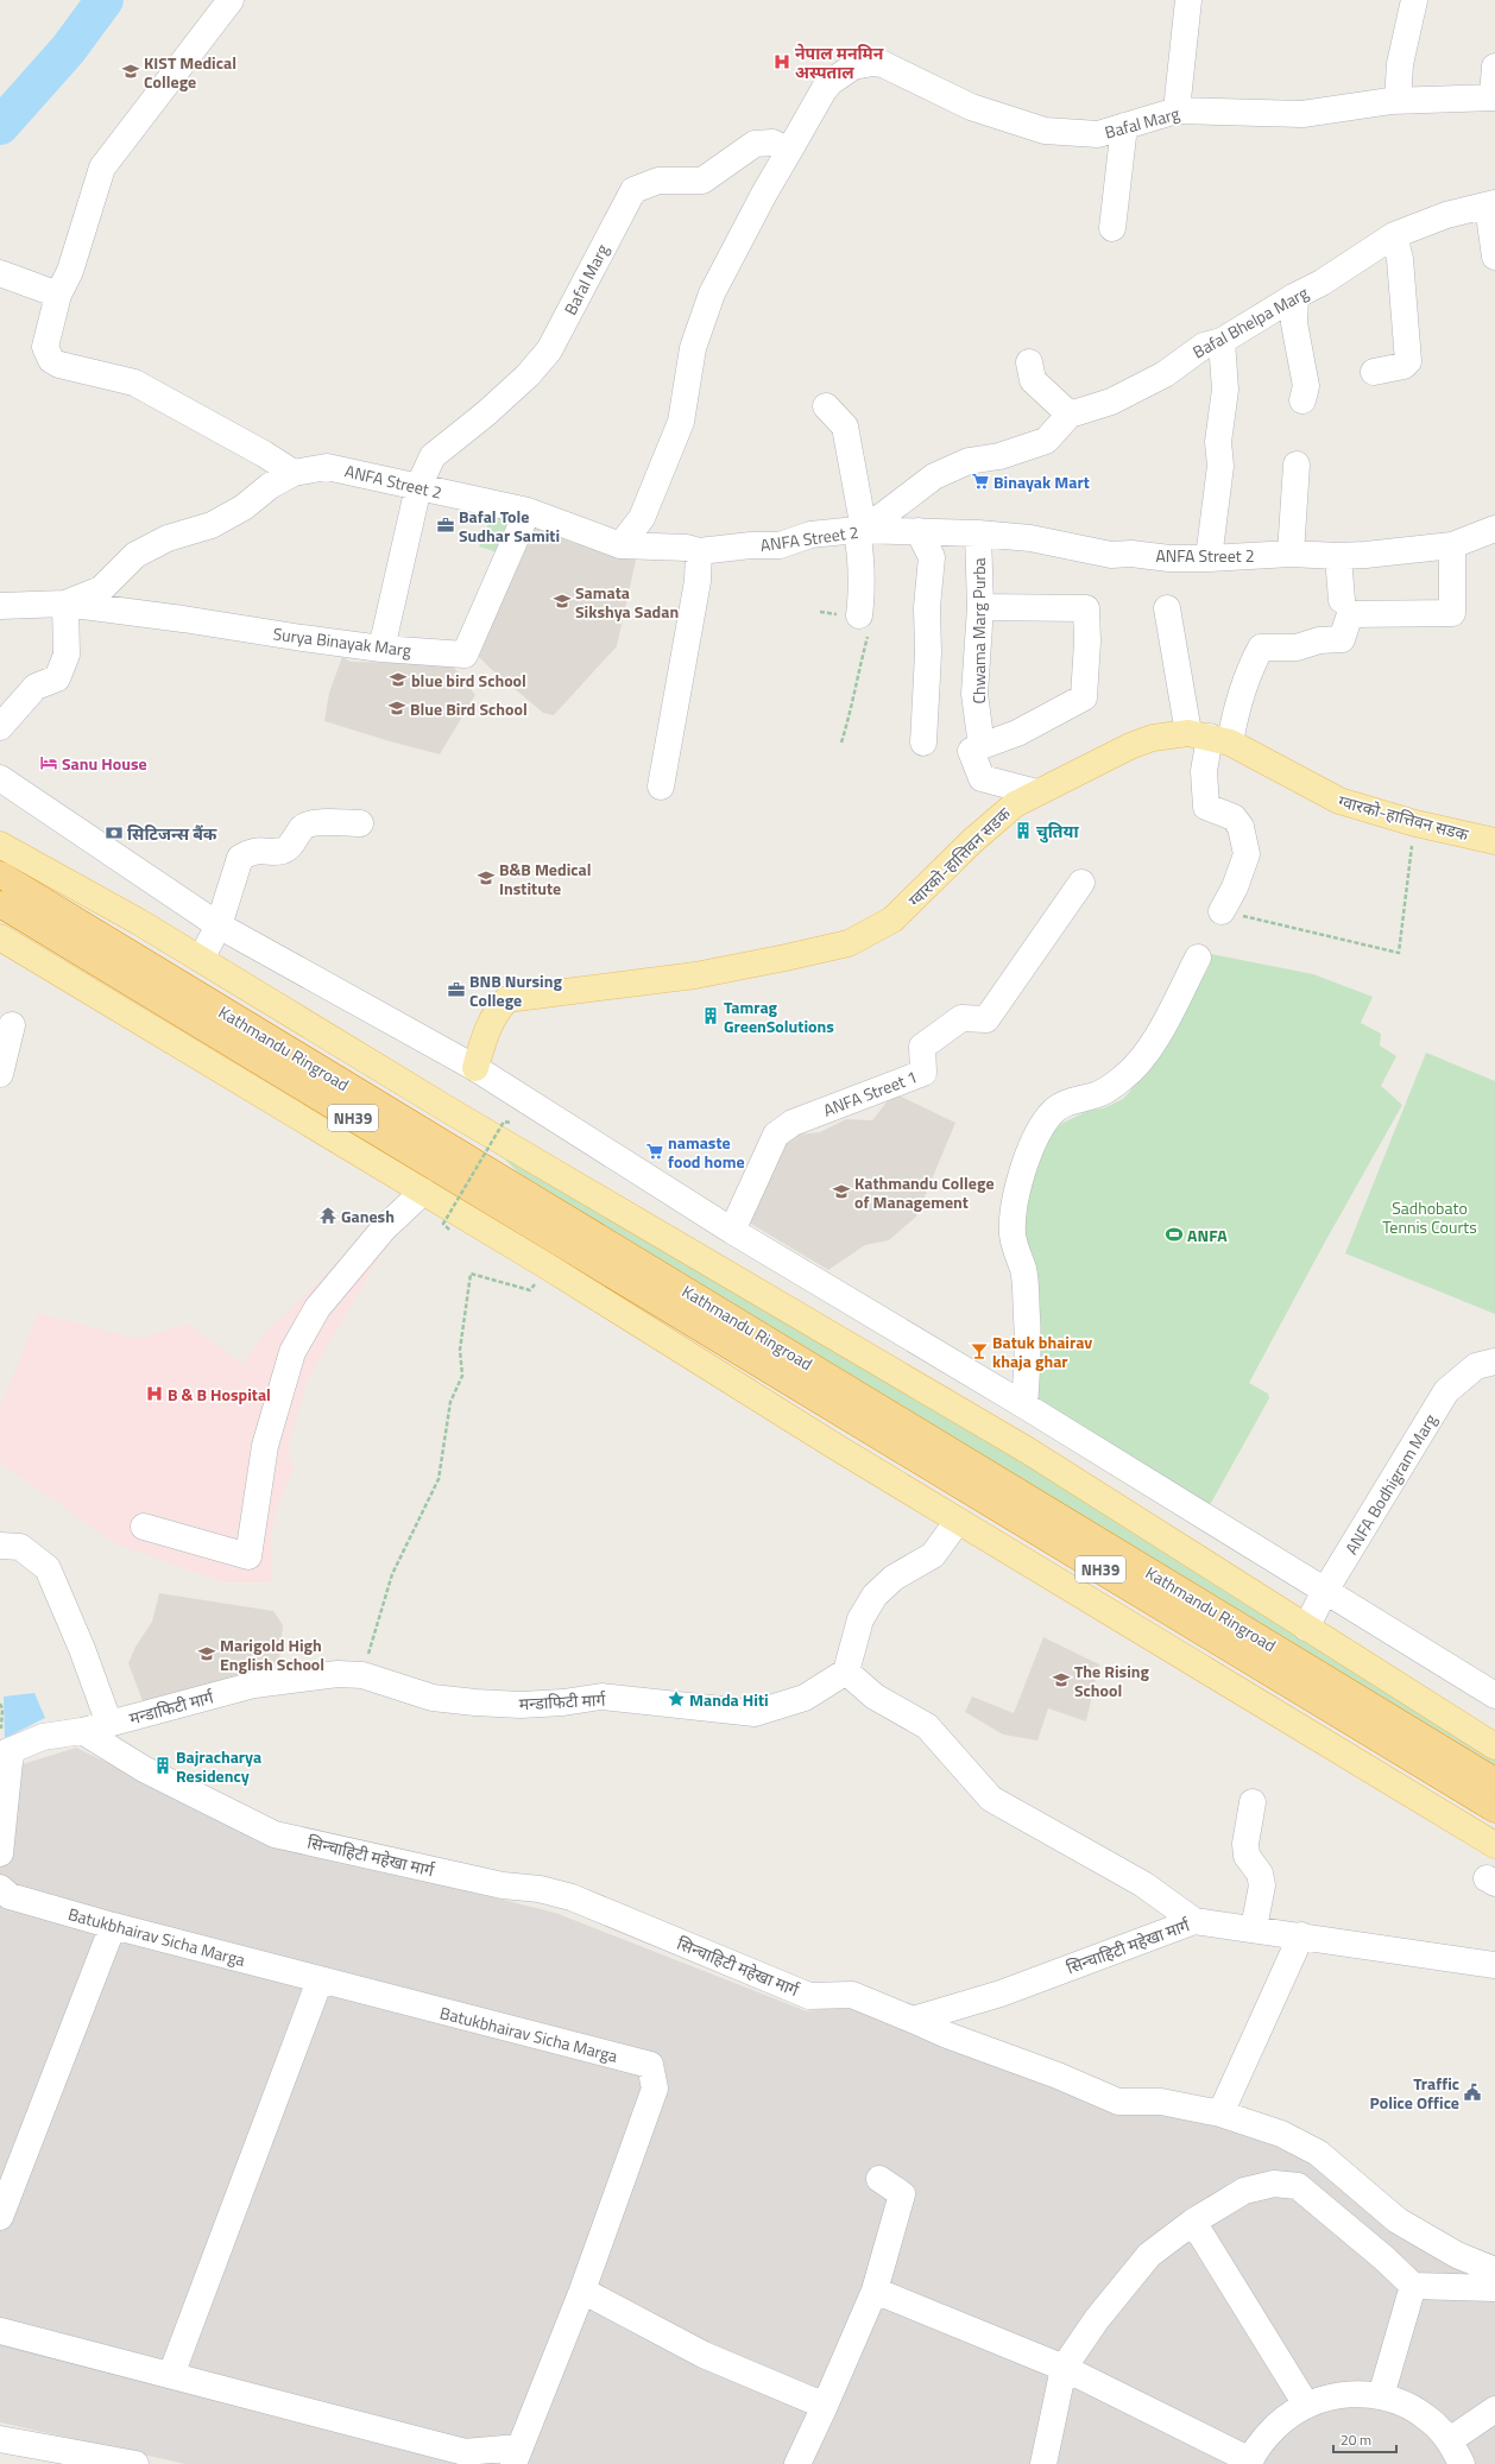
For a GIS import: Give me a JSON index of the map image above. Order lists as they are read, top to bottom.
{
  "streets": {
    "highway": ["Kathmandu Ringroad", "NH39"],
    "main road": ["ग्वारको-हात्तिवन सडक"],
    "street": [
      "Bafal Marg",
      "Bafal Bhelpa Marg",
      "ANFA Street 2",
      "Chwama Marg Purba",
      "Surya Binayak Marg",
      "ANFA Street 1",
      "ANFA Bodhigram Marg",
      "मन्डाफिटी मार्ग",
      "सिन्चाहिटी महेखा मार्ग",
      "Batukbhairav Sicha Marga"
    ]
  },
  "crossings": [
    ["Bafal Marg", "ANFA Street 2"],
    ["Bafal Marg", "Surya Binayak Marg"],
    ["ANFA Street 2", "Chwama Marg Purba"],
    ["ANFA Street 2", "Surya Binayak Marg"],
    ["Chwama Marg Purba", "ग्वारको-हात्तिवन सडक"],
    ["मन्डाफिटी मार्ग", "सिन्चाहिटी महेखा मार्ग"]
  ],
  "parks": ["Sadhobato Tennis Courts"],
  "places": {
    "hospital": ["नेपाल मनमिन अस्पताल", "B & B Hospital"],
    "school or university": [
      "KIST Medical College",
      "Samata Sikshya Sadan",
      "blue bird School",
      "Blue Bird School",
      "B&B Medical Institute",
      "Kathmandu College of Management",
      "Marigold High English School",
      "The Rising School"
    ],
    "supermarket": ["Binayak Mart", "namaste food home"],
    "office": ["Bafal Tole Sudhar Samiti", "BNB Nursing College"],
    "hotel": ["Sanu House"],
    "building": ["चुतिया", "Tamrag GreenSolutions", "Bajracharya Residency"],
    "bank": ["सिटिजन्स बैंक"],
    "temple": ["Ganesh"],
    "sports": ["ANFA"],
    "bar": ["Batuk bhairav khaja ghar"],
    "place": ["Manda Hiti"],
    "public building": ["Traffic Police Office"]
  },
  "scale_bar": "20 m"
}
